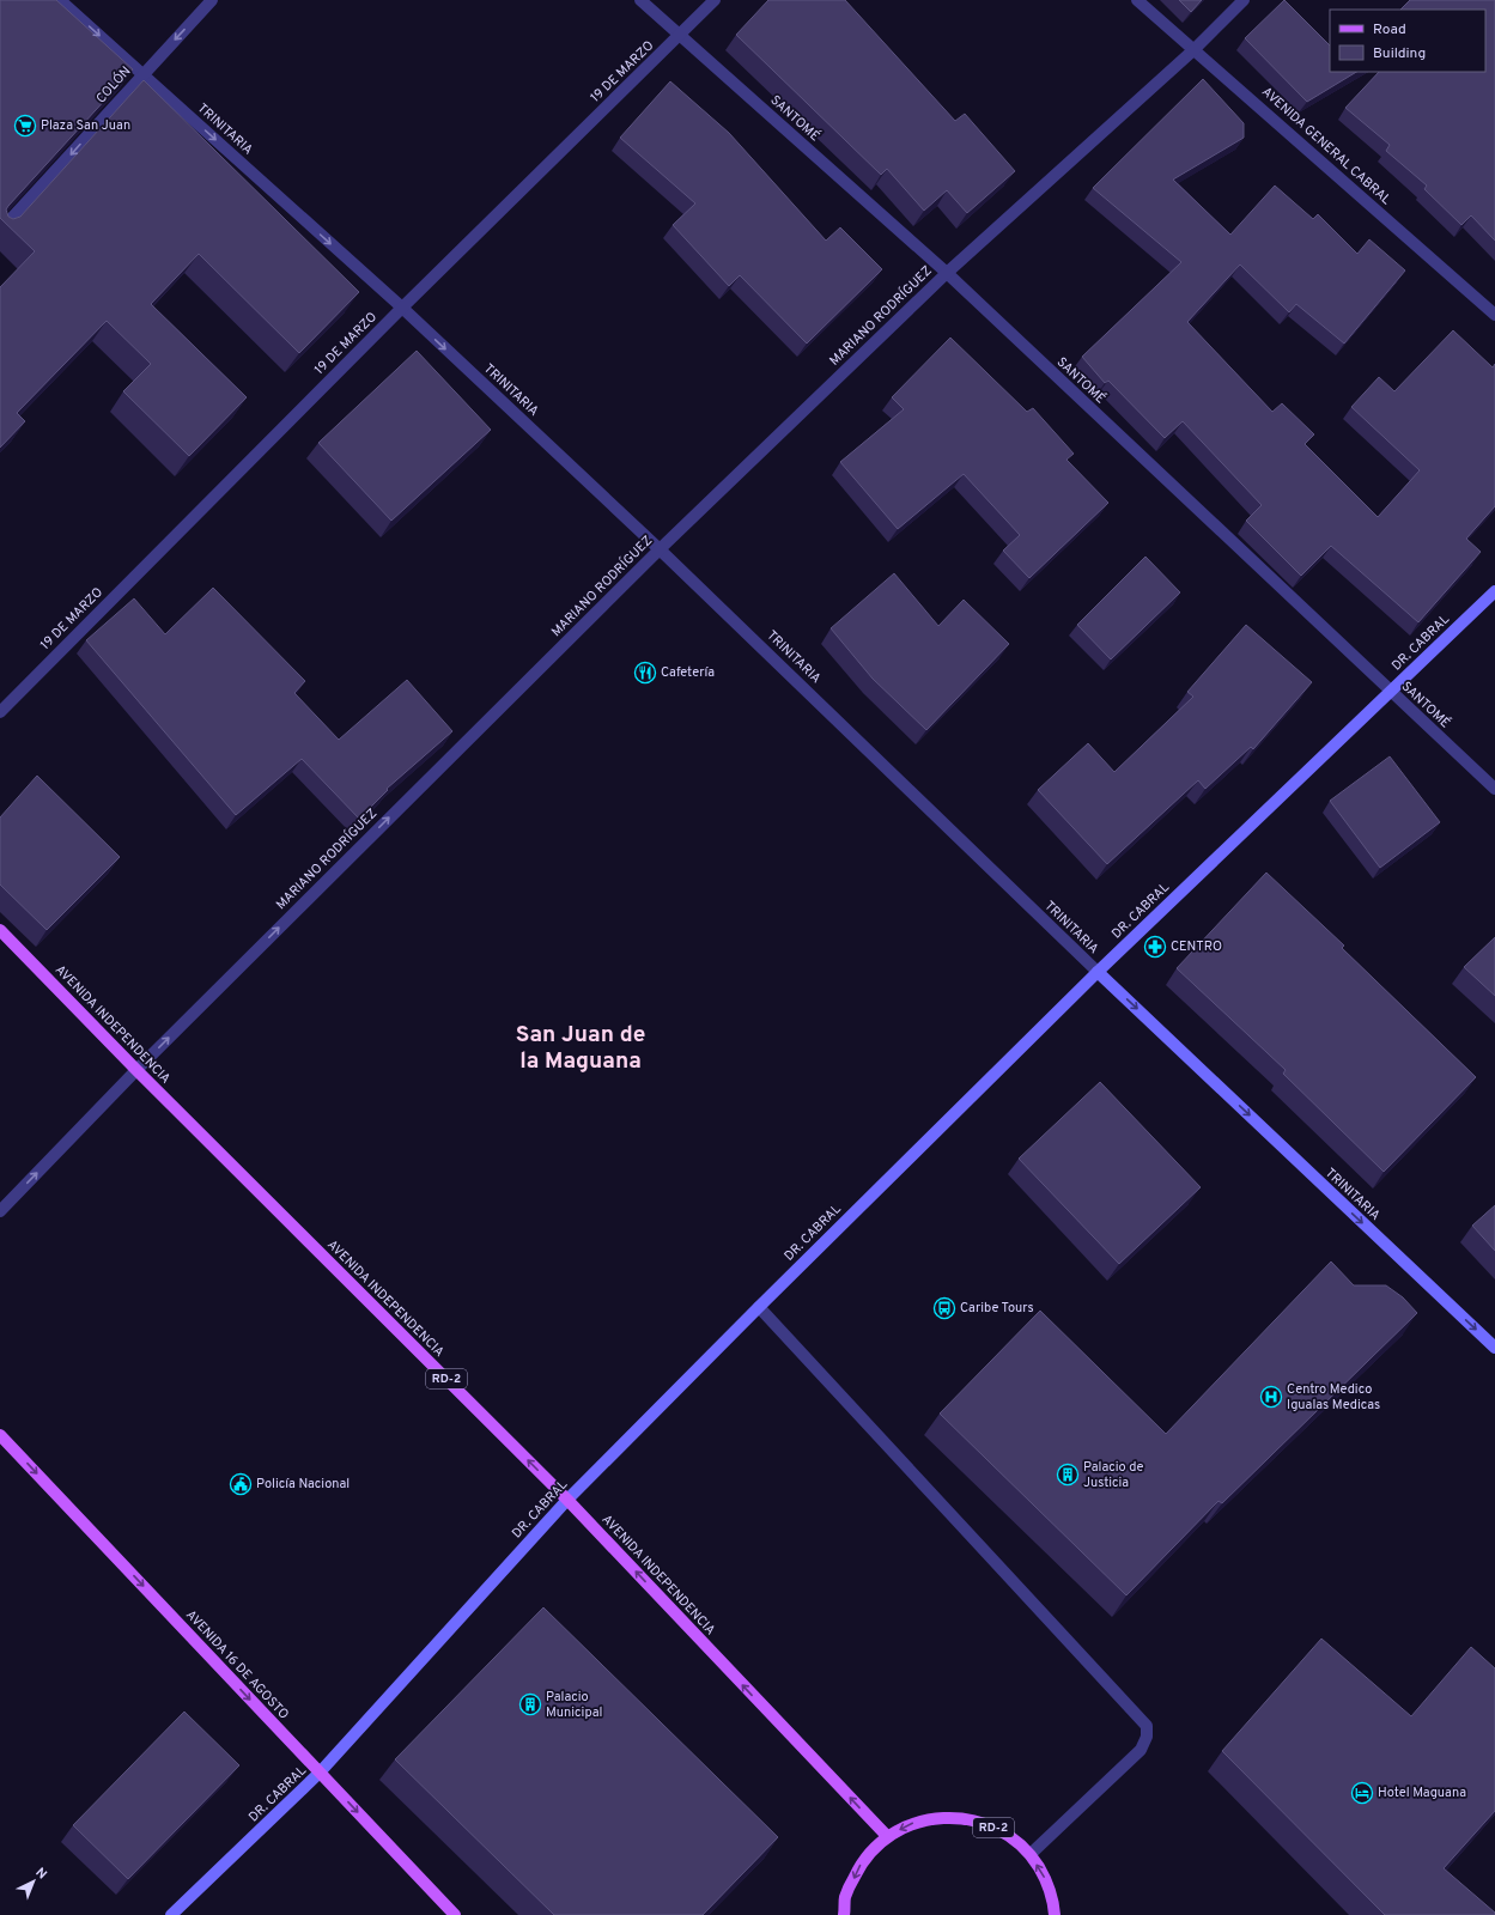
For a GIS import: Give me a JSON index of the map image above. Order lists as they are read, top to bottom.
{
  "streets": {
    "main road": ["AVENIDA INDEPENDENCIA", "RD-2", "AVENIDA 16 DE AGOSTO"],
    "street": [
      "19 DE MARZO",
      "COLÓN",
      "SANTOMÉ",
      "TRINITARIA",
      "AVENIDA GENERAL CABRAL",
      "MARIANO RODRÍGUEZ",
      "DR. CABRAL"
    ]
  },
  "crossings": [
    ["19 DE MARZO", "SANTOMÉ"],
    ["19 DE MARZO", "TRINITARIA"],
    ["COLÓN", "TRINITARIA"],
    ["SANTOMÉ", "MARIANO RODRÍGUEZ"],
    ["SANTOMÉ", "DR. CABRAL"],
    ["TRINITARIA", "MARIANO RODRÍGUEZ"],
    ["TRINITARIA", "DR. CABRAL"],
    ["AVENIDA GENERAL CABRAL", "MARIANO RODRÍGUEZ"],
    ["MARIANO RODRÍGUEZ", "AVENIDA INDEPENDENCIA"],
    ["DR. CABRAL", "AVENIDA INDEPENDENCIA"],
    ["DR. CABRAL", "AVENIDA 16 DE AGOSTO"],
    ["AVENIDA INDEPENDENCIA", "RD-2"]
  ],
  "one_way": [
    "COLÓN",
    "TRINITARIA",
    "MARIANO RODRÍGUEZ",
    "AVENIDA INDEPENDENCIA",
    "AVENIDA 16 DE AGOSTO"
  ],
  "districts": ["San Juan de la Maguana"],
  "places": {
    "supermarket": ["Plaza San Juan"],
    "restaurant": ["Cafetería"],
    "pharmacy": ["CENTRO"],
    "bus stop": ["Caribe Tours"],
    "hospital": ["Centro Medico Igualas Medicas"],
    "building": ["Palacio de Justicia", "Palacio Municipal"],
    "public building": ["Policía Nacional"],
    "hotel": ["Hotel Maguana"]
  },
  "legend": ["Road", "Building"],
  "north": "top right"
}
